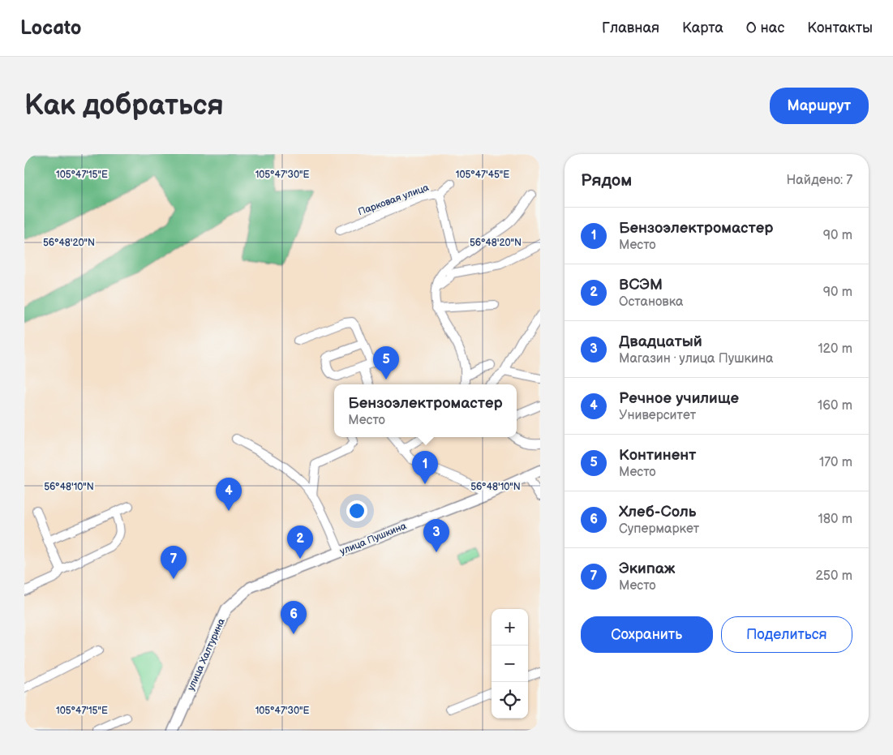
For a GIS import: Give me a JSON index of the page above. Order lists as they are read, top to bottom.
{
  "streets": {
    "main road": ["улица Пушкина", "улица Халтурина"],
    "street": ["Парковая улица"]
  },
  "crossings": [
    ["улица Пушкина", "улица Халтурина"]
  ],
  "page": {
    "header": "Locato",
    "nav": [
      "Главная",
      "Карта",
      "О нас",
      "Контакты"
    ],
    "buttons": [
      "Маршрут",
      ["Сохранить", "Поделиться"]
    ],
    "title": "Как добраться",
    "heading": ["Рядом", "Найдено: 7"],
    "list": [
      {
        "mark": "1",
        "name": "Бензоэлектромастер",
        "note": "Место",
        "value": "90 m"
      },
      {
        "mark": "2",
        "name": "ВСЭМ",
        "note": "Остановка",
        "value": "90 m"
      },
      {
        "mark": "3",
        "name": "Двадцатый",
        "note": "Магазин · улица Пушкина",
        "value": "120 m"
      },
      {
        "mark": "4",
        "name": "Речное училище",
        "note": "Университет",
        "value": "160 m"
      },
      {
        "mark": "5",
        "name": "Континент",
        "note": "Место",
        "value": "170 m"
      },
      {
        "mark": "6",
        "name": "Хлеб-Соль",
        "note": "Супермаркет",
        "value": "180 m"
      },
      {
        "mark": "7",
        "name": "Экипаж",
        "note": "Место",
        "value": "250 m"
      }
    ],
    "pins": [
      "5",
      "1",
      "4",
      "3",
      "2",
      "7",
      "6"
    ],
    "popup": ["Бензоэлектромастер", "Место"],
    "map_buttons": ["+", "−"]
  },
  "coordinates": [
    "105°47'15\"E",
    "105°47'30\"E",
    "105°47'45\"E",
    "56°48'20\"N",
    "56°48'10\"N"
  ]
}
